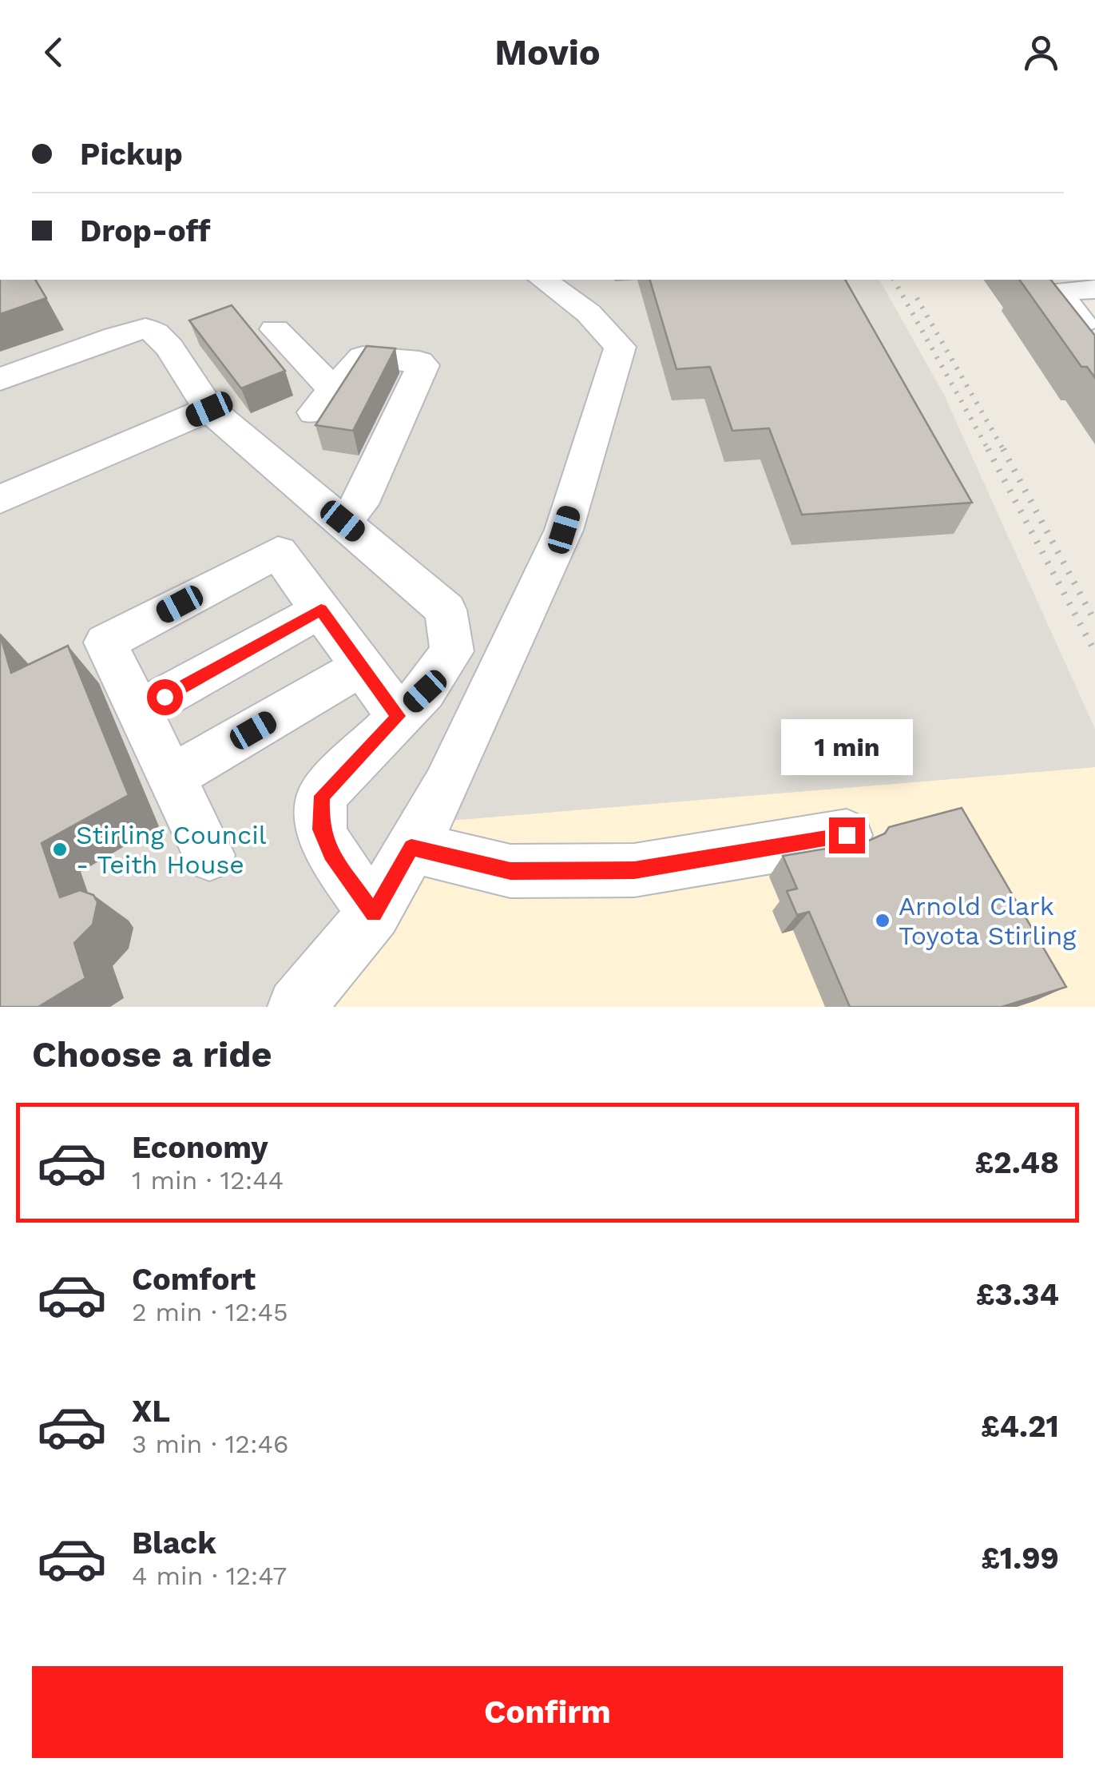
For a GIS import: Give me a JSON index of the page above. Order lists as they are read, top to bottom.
{
  "places": ["Stirling Council - Teith House", "Arnold Clark Toyota Stirling"],
  "page": {
    "header": "Movio",
    "banner": ["Pickup", "Drop-off"],
    "bubble": "1 min",
    "heading": "Choose a ride",
    "list": [
      {
        "name": "Economy",
        "note": "1 min · 12:44",
        "value": "£2.48"
      },
      {
        "name": "Comfort",
        "note": "2 min · 12:45",
        "value": "£3.34"
      },
      {
        "name": "XL",
        "note": "3 min · 12:46",
        "value": "£4.21"
      },
      {
        "name": "Black",
        "note": "4 min · 12:47",
        "value": "£1.99"
      }
    ],
    "buttons": "Confirm"
  }
}
